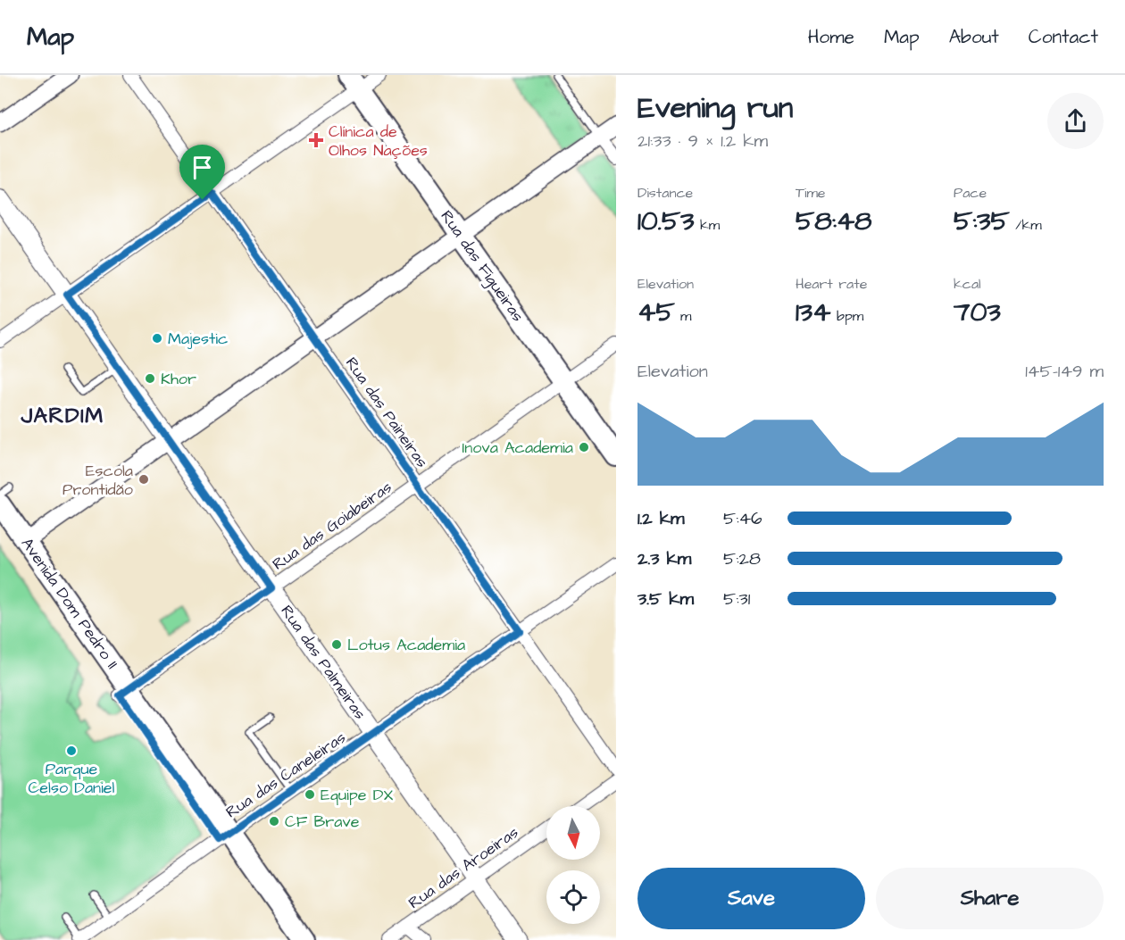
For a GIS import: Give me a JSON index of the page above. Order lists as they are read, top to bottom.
{
  "streets": {
    "main road": ["Rua das Figueiras", "Avenida Dom Pedro II", "Rua das Palmeiras"],
    "street": [
      "Rua das Paineiras",
      "Rua das Goiabeiras",
      "Rua das Caneleiras",
      "Rua das Aroeiras"
    ]
  },
  "crossings": [
    ["Rua das Figueiras", "Rua das Goiabeiras"],
    ["Rua das Paineiras", "Rua das Goiabeiras"],
    ["Rua das Paineiras", "Rua das Caneleiras"],
    ["Rua das Goiabeiras", "Avenida Dom Pedro II"],
    ["Rua das Goiabeiras", "Rua das Palmeiras"],
    ["Avenida Dom Pedro II", "Rua das Caneleiras"],
    ["Rua das Palmeiras", "Rua das Caneleiras"],
    ["Rua das Palmeiras", "Rua das Aroeiras"]
  ],
  "districts": ["JARDIM"],
  "places": {
    "health": ["Clínica de Olhos Nações"],
    "other": [
      "Majestic",
      "Khor",
      "Inova Academia",
      "Escola Prontidão",
      "Lotus Academia",
      "Parque Celso Daniel",
      "Equipe DX",
      "CF Brave"
    ]
  },
  "north": "bottom",
  "page": {
    "header": "Map",
    "nav": [
      "Home",
      "Map",
      "About",
      "Contact"
    ],
    "heading": ["Evening run", "21:33 · 9 × 1.2 km"],
    "stats": [
      ["Distance", "10.53 km"],
      ["Time", "58:48"],
      ["Pace", "5:35 /km"],
      ["Elevation", "45 m"],
      ["Heart rate", "134 bpm"],
      ["kcal", "703"]
    ],
    "chart": ["Elevation", "145–149 m"],
    "list": [
      {
        "name": "1.2 km",
        "note": "5:46"
      },
      {
        "name": "2.3 km",
        "note": "5:28"
      },
      {
        "name": "3.5 km",
        "note": "5:31"
      }
    ],
    "buttons": ["Save", "Share"]
  }
}
